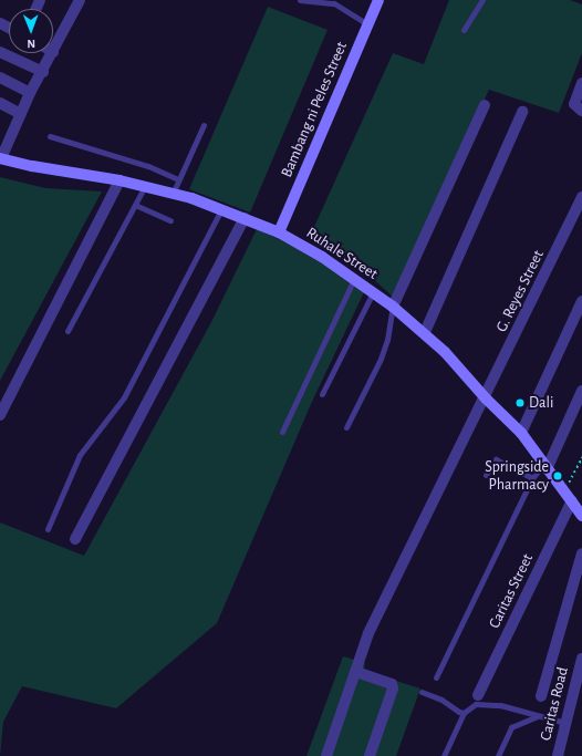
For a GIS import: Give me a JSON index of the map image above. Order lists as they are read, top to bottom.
{
  "streets": {
    "street": [
      "Bambang ni Peles Street",
      "Ruhale Street",
      "G. Reyes Street",
      "Caritas Street",
      "Caritas Road"
    ]
  },
  "crossings": [
    ["Bambang ni Peles Street", "Ruhale Street"],
    ["Ruhale Street", "G. Reyes Street"],
    ["Ruhale Street", "Caritas Street"]
  ],
  "places": ["Dali", "Springside Pharmacy"],
  "north": "bottom"
}
